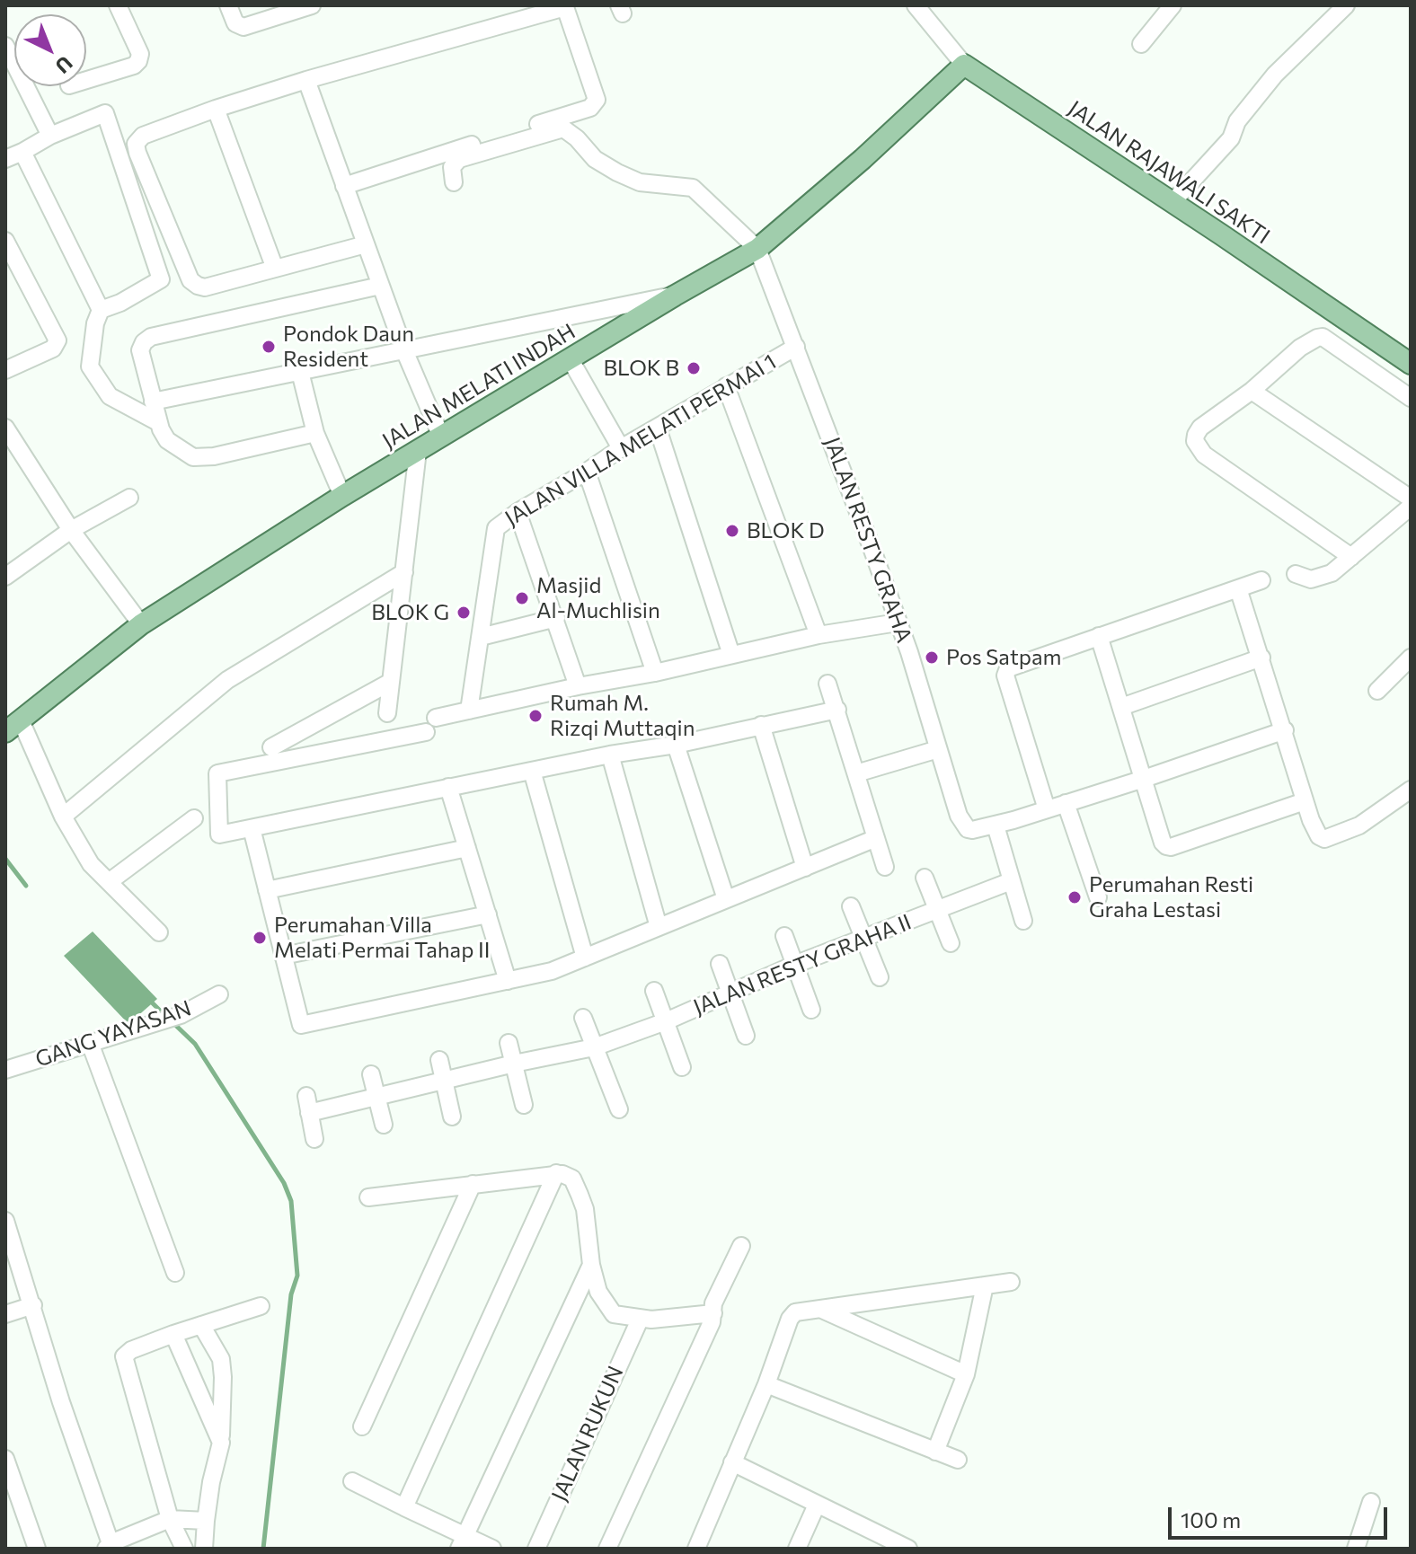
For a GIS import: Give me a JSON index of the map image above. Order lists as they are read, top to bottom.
{
  "streets": {
    "main road": ["JALAN RAJAWALI SAKTI", "JALAN MELATI INDAH"],
    "street": [
      "JALAN VILLA MELATI PERMAI 1",
      "JALAN RESTY GRAHA",
      "JALAN RESTY GRAHA II",
      "GANG YAYASAN",
      "JALAN RUKUN"
    ]
  },
  "crossings": [
    ["JALAN RAJAWALI SAKTI", "JALAN MELATI INDAH"],
    ["JALAN MELATI INDAH", "JALAN RESTY GRAHA"],
    ["JALAN VILLA MELATI PERMAI 1", "JALAN RESTY GRAHA"]
  ],
  "places": [
    "Pondok Daun Resident",
    "BLOK B",
    "BLOK D",
    "Masjid Al-Muchlisin",
    "BLOK G",
    "Pos Satpam",
    "Rumah M. Rizqi Muttaqin",
    "Perumahan Resti Graha Lestasi",
    "Perumahan Villa Melati Permai Tahap II"
  ],
  "scale_bar": "100 m",
  "north": "bottom right"
}
